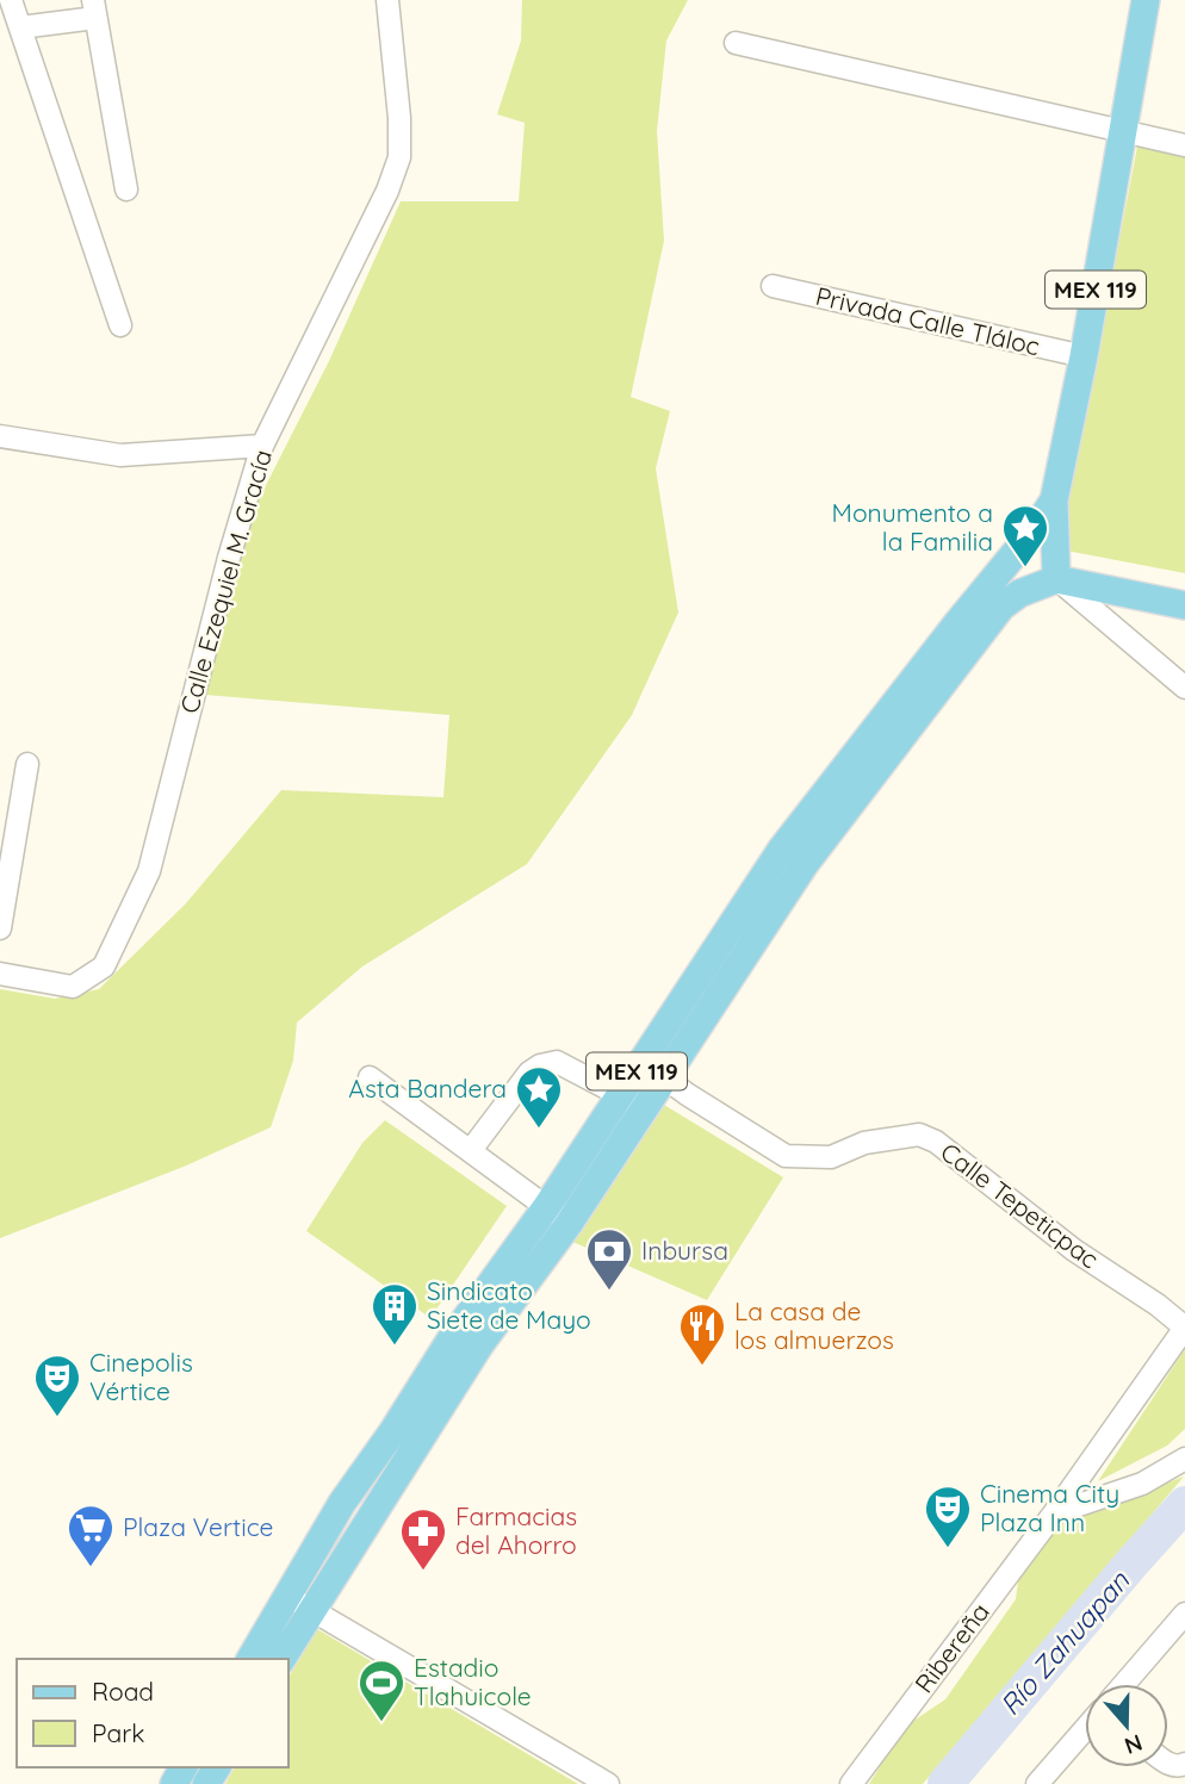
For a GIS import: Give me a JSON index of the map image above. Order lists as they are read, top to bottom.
{
  "streets": {
    "main road": ["MEX 119"],
    "street": [
      "Privada Calle Tláloc",
      "Calle Ezequiel M. Gracía",
      "Calle Tepeticpac",
      "Ribereña"
    ]
  },
  "crossings": [
    ["MEX 119", "Privada Calle Tláloc"],
    ["MEX 119", "Calle Tepeticpac"],
    ["Calle Tepeticpac", "Ribereña"]
  ],
  "water": ["Río Zahuapan"],
  "places": {
    "place": ["Monumento a la Familia", "Asta Bandera"],
    "bank": ["Inbursa"],
    "building": ["Sindicato Siete de Mayo"],
    "restaurant": ["La casa de los almuerzos"],
    "theatre": ["Cinepolis Vértice", "Cinema City Plaza Inn"],
    "supermarket": ["Plaza Vertice"],
    "pharmacy": ["Farmacias del Ahorro"],
    "sports": ["Estadio Tlahuicole"]
  },
  "legend": ["Road", "Park"],
  "north": "bottom"
}
